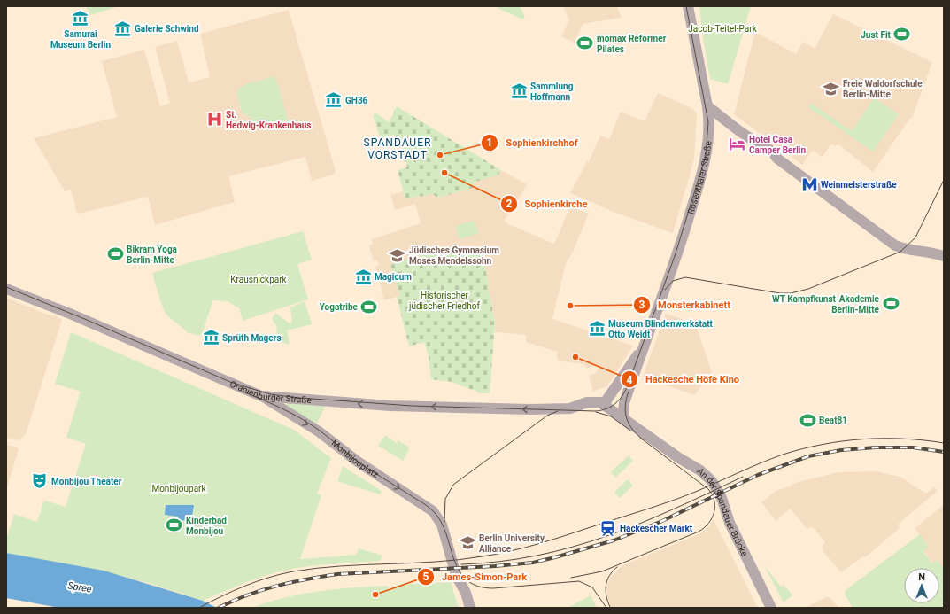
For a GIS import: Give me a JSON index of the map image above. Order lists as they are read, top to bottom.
{
  "streets": {
    "street": [
      "Rosenthaler Straße",
      "Oranienburger Straße",
      "Monbijouplatz",
      "An der Spandauer Brücke"
    ]
  },
  "crossings": [
    ["Rosenthaler Straße", "Oranienburger Straße"],
    ["Rosenthaler Straße", "An der Spandauer Brücke"],
    ["Oranienburger Straße", "Monbijouplatz"]
  ],
  "one_way": ["Oranienburger Straße", "Monbijouplatz"],
  "districts": ["SPANDAUER VORSTADT"],
  "water": ["Spree"],
  "parks": [
    "Jacob-Teitel-Park",
    "Krausnickpark",
    "Historischer jüdischer Friedhof",
    "Monbijoupark"
  ],
  "places": {
    "museum": [
      "Samurai Museum Berlin",
      "Galerie Schwind",
      "Sammlung Hoffmann",
      "GH36",
      "Magicum",
      "Museum Blindenwerkstatt Otto Weidt",
      "Sprüth Magers"
    ],
    "sports": [
      "Just Fit",
      "momax Reformer Pilates",
      "Bikram Yoga Berlin-Mitte",
      "WT Kampfkunst-Akademie Berlin-Mitte",
      "Yogatribe",
      "Beat81",
      "Kinderbad Monbijou"
    ],
    "school or university": ["Freie Waldorfschule Berlin-Mitte", "Jüdisches Gymnasium Moses Mendelssohn", "Berlin University Alliance"],
    "hospital": ["St. Hedwig-Krankenhaus"],
    "hotel": ["Hotel Casa Camper Berlin"],
    "other": [
      "Sophienkirchhof",
      "Sophienkirche",
      "Monsterkabinett",
      "Hackesche Höfe Kino",
      "James-Simon-Park"
    ],
    "metro station": ["Weinmeisterstraße"],
    "theatre": ["Monbijou Theater"],
    "station": ["Hackescher Markt"]
  },
  "north": "top"
}
